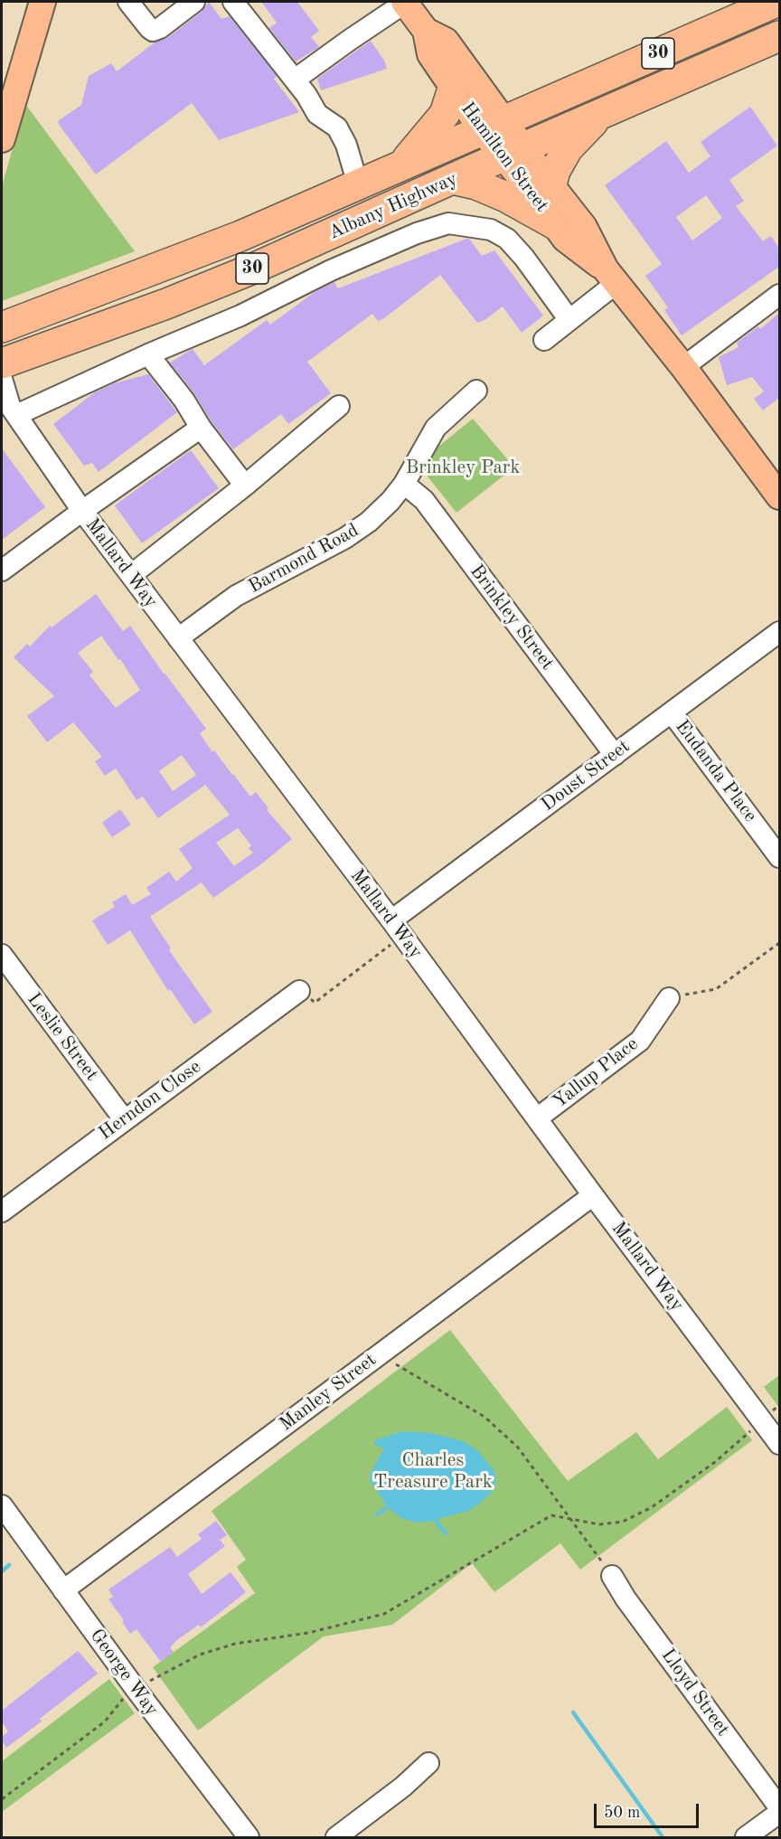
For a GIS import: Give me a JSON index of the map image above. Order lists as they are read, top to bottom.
{
  "streets": {
    "highway": ["30", "Albany Highway"],
    "main road": ["Hamilton Street"],
    "street": [
      "Barmond Road",
      "Mallard Way",
      "Brinkley Street",
      "Eudanda Place",
      "Doust Street",
      "Leslie Street",
      "Yallup Place",
      "Herndon Close",
      "Manley Street",
      "George Way",
      "Lloyd Street"
    ]
  },
  "crossings": [
    ["Hamilton Street", "Albany Highway"],
    ["Barmond Road", "Mallard Way"],
    ["Barmond Road", "Brinkley Street"],
    ["Mallard Way", "Doust Street"],
    ["Mallard Way", "Yallup Place"],
    ["Mallard Way", "Manley Street"],
    ["Brinkley Street", "Doust Street"],
    ["Eudanda Place", "Doust Street"],
    ["Leslie Street", "Herndon Close"],
    ["Manley Street", "George Way"]
  ],
  "parks": ["Brinkley Park", "Charles Treasure Park"],
  "scale_bar": "50 m"
}
